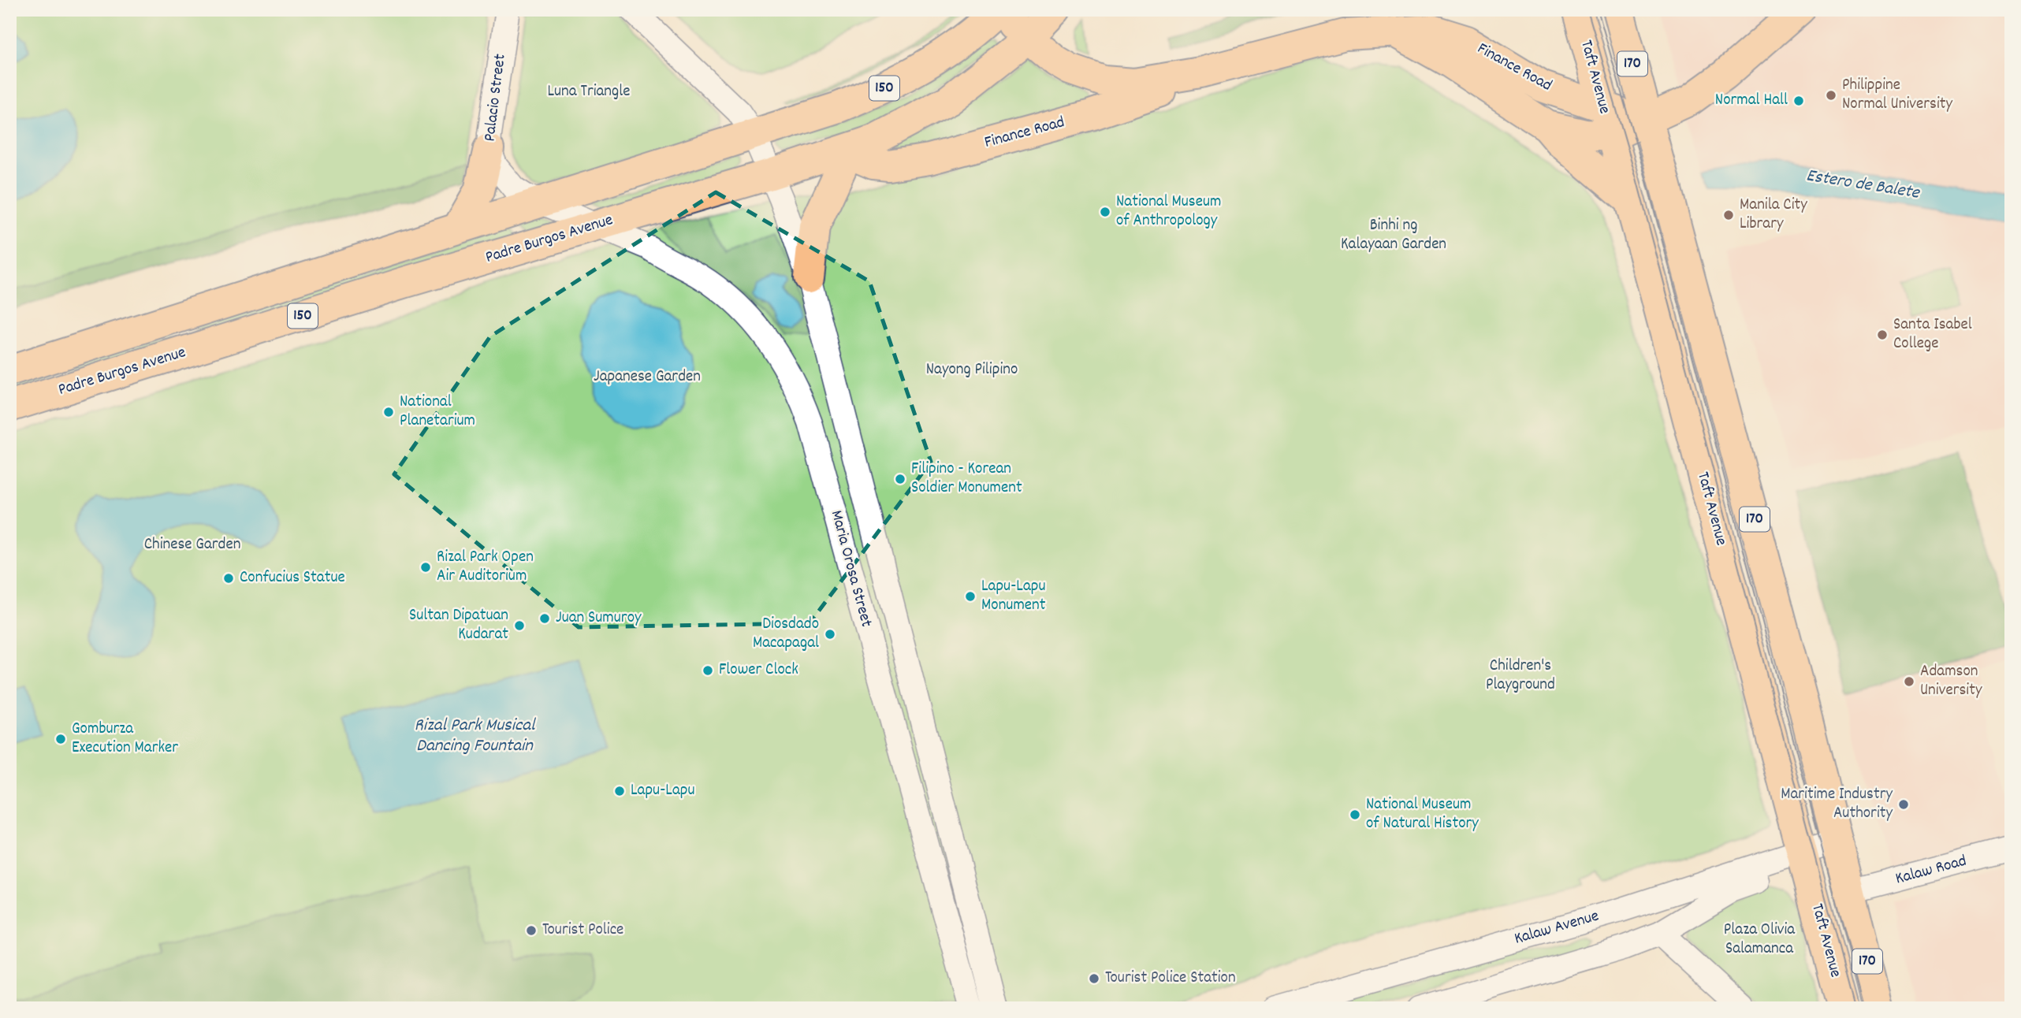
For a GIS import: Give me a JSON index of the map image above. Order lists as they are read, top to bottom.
{
  "streets": {
    "main road": [
      "170",
      "Finance Road",
      "Taft Avenue",
      "150",
      "Padre Burgos Avenue"
    ],
    "street": [
      "Palacio Street",
      "Maria Orosa Street",
      "Kalaw Road",
      "Kalaw Avenue"
    ]
  },
  "crossings": [
    ["170", "Kalaw Road"],
    ["170", "Kalaw Avenue"],
    ["Finance Road", "Taft Avenue"],
    ["Finance Road", "Padre Burgos Avenue"],
    ["Taft Avenue", "Kalaw Avenue"],
    ["Palacio Street", "Padre Burgos Avenue"],
    ["Palacio Street", "Maria Orosa Street"],
    ["Padre Burgos Avenue", "Maria Orosa Street"]
  ],
  "water": ["Estero de Balete", "Rizal Park Musical Dancing Fountain"],
  "parks": [
    "Luna Triangle",
    "Binhi ng Kalayaan Garden",
    "Nayong Pilipino",
    "Japanese Garden",
    "Chinese Garden",
    "Children's Playground",
    "Plaza Olivia Salamanca"
  ],
  "places": [
    "Philippine Normal University",
    "Normal Hall",
    "National Museum of Anthropology",
    "Manila City Library",
    "Santa Isabel College",
    "National Planetarium",
    "Filipino - Korean Soldier Monument",
    "Rizal Park Open Air Auditorium",
    "Confucius Statue",
    "Lapu-Lapu Monument",
    "Juan Sumuroy",
    "Sultan Dipatuan Kudarat",
    "Diosdado Macapagal",
    "Flower Clock",
    "Adamson University",
    "Gomburza Execution Marker",
    "Lapu-Lapu",
    "Maritime Industry Authority",
    "National Museum of Natural History",
    "Tourist Police",
    "Tourist Police Station"
  ]
}
